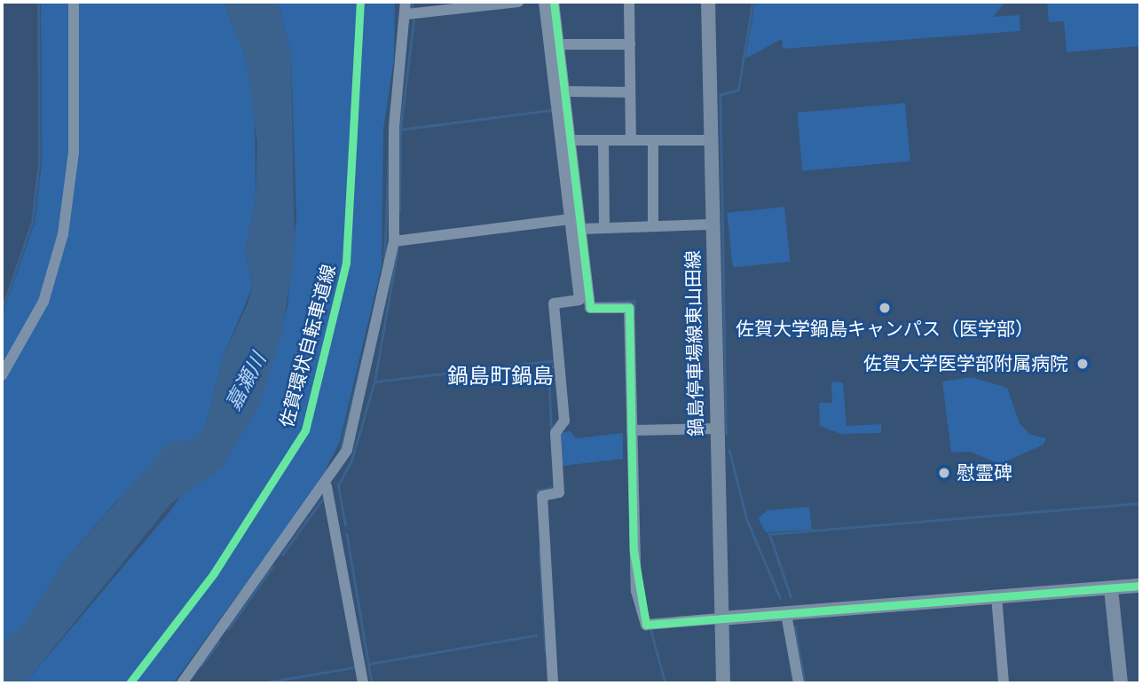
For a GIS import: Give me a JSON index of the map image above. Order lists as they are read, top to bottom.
{
  "streets": {
    "main road": ["鍋島停車場線東山田線"],
    "cycle path": ["佐賀環状自転車道線"]
  },
  "districts": ["鍋島町鍋島"],
  "water": ["嘉瀬川"],
  "places": ["佐賀大学鍋島キャンパス（医学部）", "佐賀大学医学部附属病院", "慰霊碑"]
}
